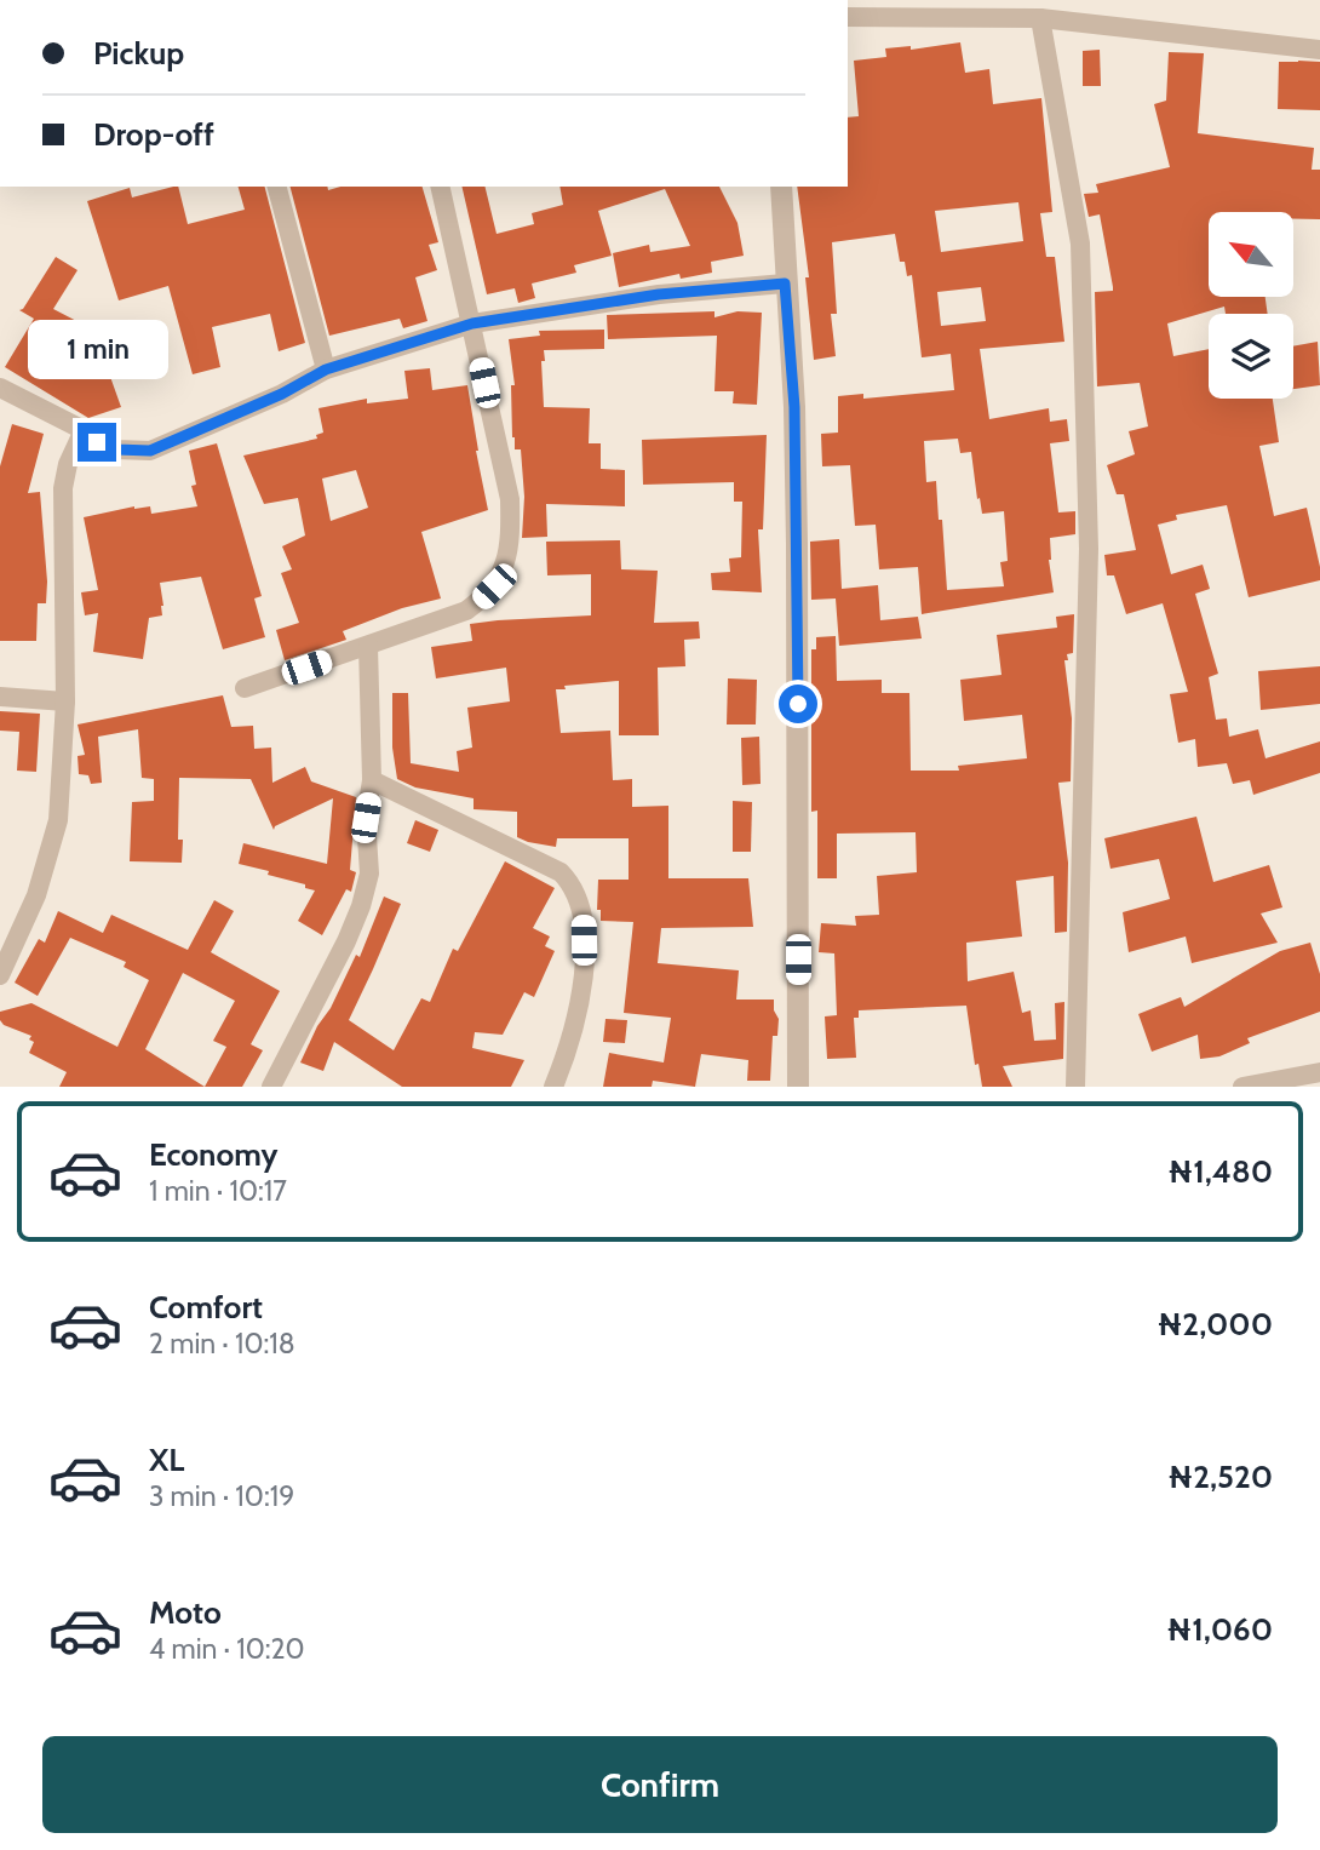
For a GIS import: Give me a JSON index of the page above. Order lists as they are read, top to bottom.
{
  "north": "top left",
  "page": {
    "banner": ["Pickup", "Drop-off"],
    "bubble": "1 min",
    "list": [
      {
        "name": "Economy",
        "note": "1 min · 10:17",
        "value": "₦1,480"
      },
      {
        "name": "Comfort",
        "note": "2 min · 10:18",
        "value": "₦2,000"
      },
      {
        "name": "XL",
        "note": "3 min · 10:19",
        "value": "₦2,520"
      },
      {
        "name": "Moto",
        "note": "4 min · 10:20",
        "value": "₦1,060"
      }
    ],
    "buttons": "Confirm"
  }
}
